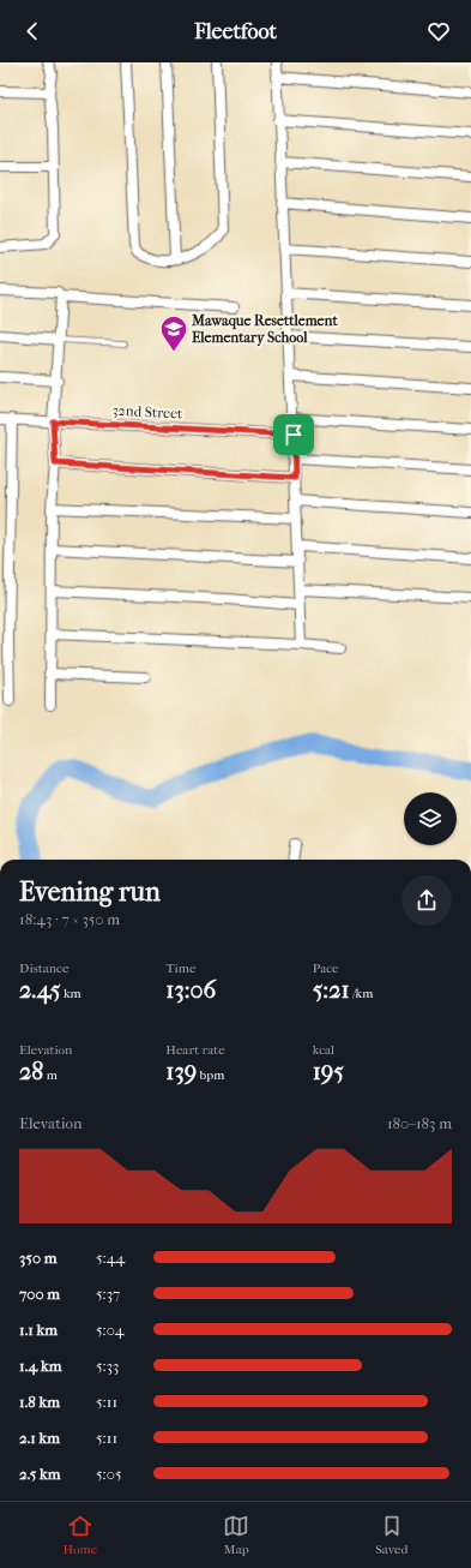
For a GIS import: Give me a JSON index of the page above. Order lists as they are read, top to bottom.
{
  "streets": {
    "street": ["32nd Street"]
  },
  "places": {
    "school or university": ["Mawaque Resettlement Elementary School"]
  },
  "page": {
    "header": "Fleetfoot",
    "heading": ["Evening run", "18:43 · 7 × 350 m"],
    "stats": [
      ["Distance", "2.45 km"],
      ["Time", "13:06"],
      ["Pace", "5:21 /km"],
      ["Elevation", "28 m"],
      ["Heart rate", "139 bpm"],
      ["kcal", "195"]
    ],
    "chart": ["Elevation", "180–183 m"],
    "list": [
      {
        "name": "350 m",
        "note": "5:44"
      },
      {
        "name": "700 m",
        "note": "5:37"
      },
      {
        "name": "1.1 km",
        "note": "5:04"
      },
      {
        "name": "1.4 km",
        "note": "5:33"
      },
      {
        "name": "1.8 km",
        "note": "5:11"
      },
      {
        "name": "2.1 km",
        "note": "5:11"
      },
      {
        "name": "2.5 km",
        "note": "5:05"
      }
    ],
    "tabs": ["Home", "Map", "Saved"]
  }
}
